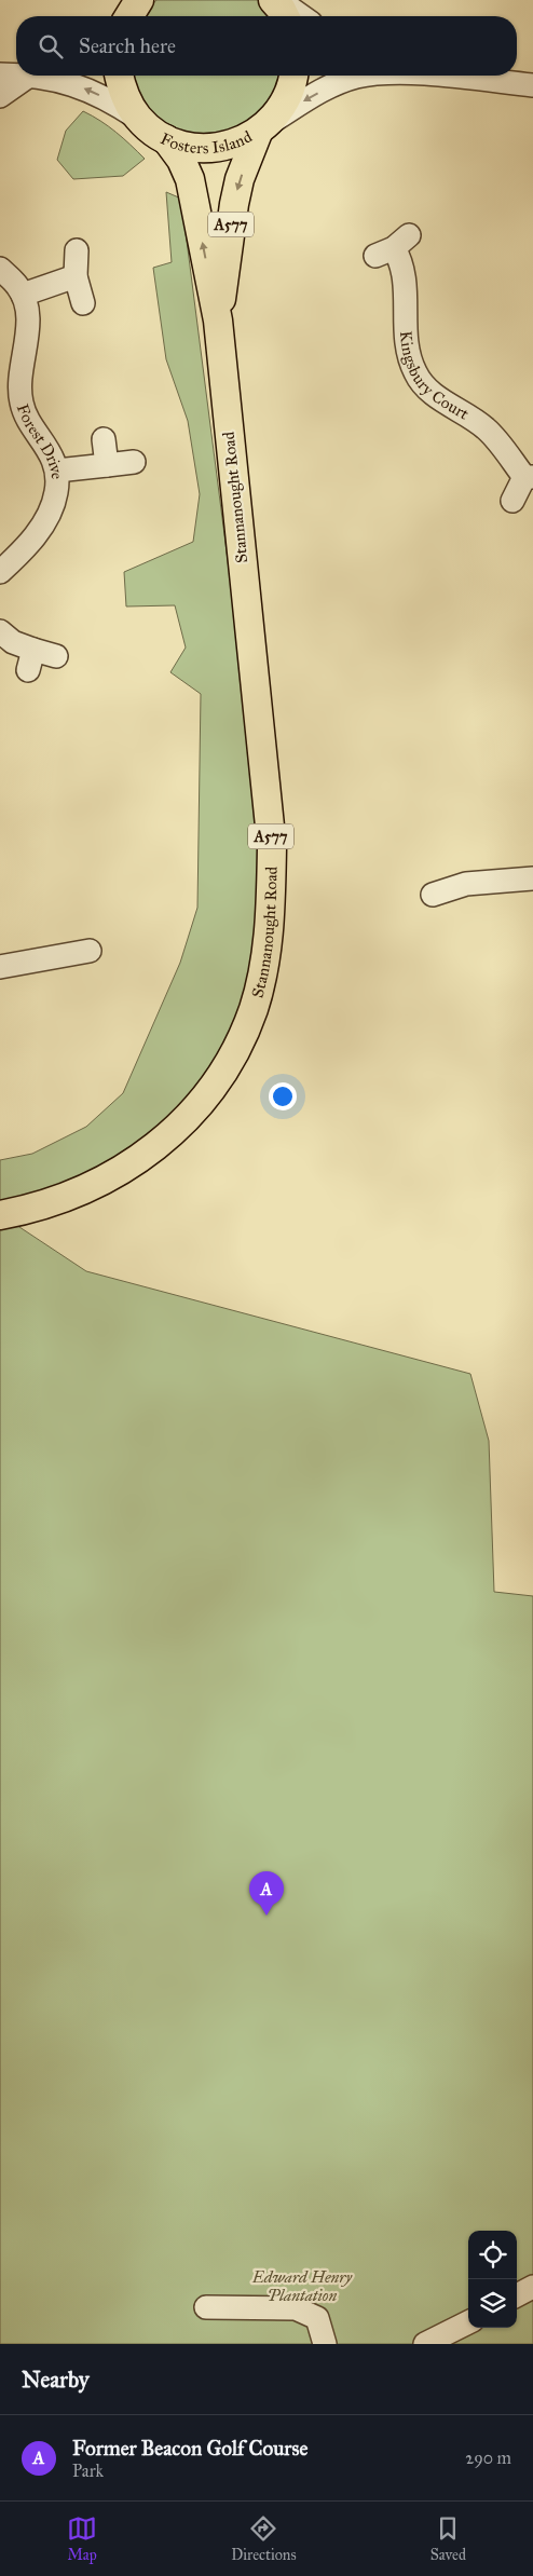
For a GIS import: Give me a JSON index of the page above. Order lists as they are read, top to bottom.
{
  "streets": {
    "main road": ["Fosters Island", "A577", "Stannanought Road"],
    "street": ["Kingsbury Court", "Forest Drive"]
  },
  "crossings": [
    ["Fosters Island", "Stannanought Road"]
  ],
  "parks": ["Edward Henry Plantation"],
  "page": {
    "search": "Search here",
    "pins": "A",
    "heading": "Nearby",
    "list": [
      {
        "mark": "A",
        "name": "Former Beacon Golf Course",
        "note": "Park",
        "value": "290 m"
      }
    ],
    "nav": ["Map", "Directions", "Saved"]
  }
}
